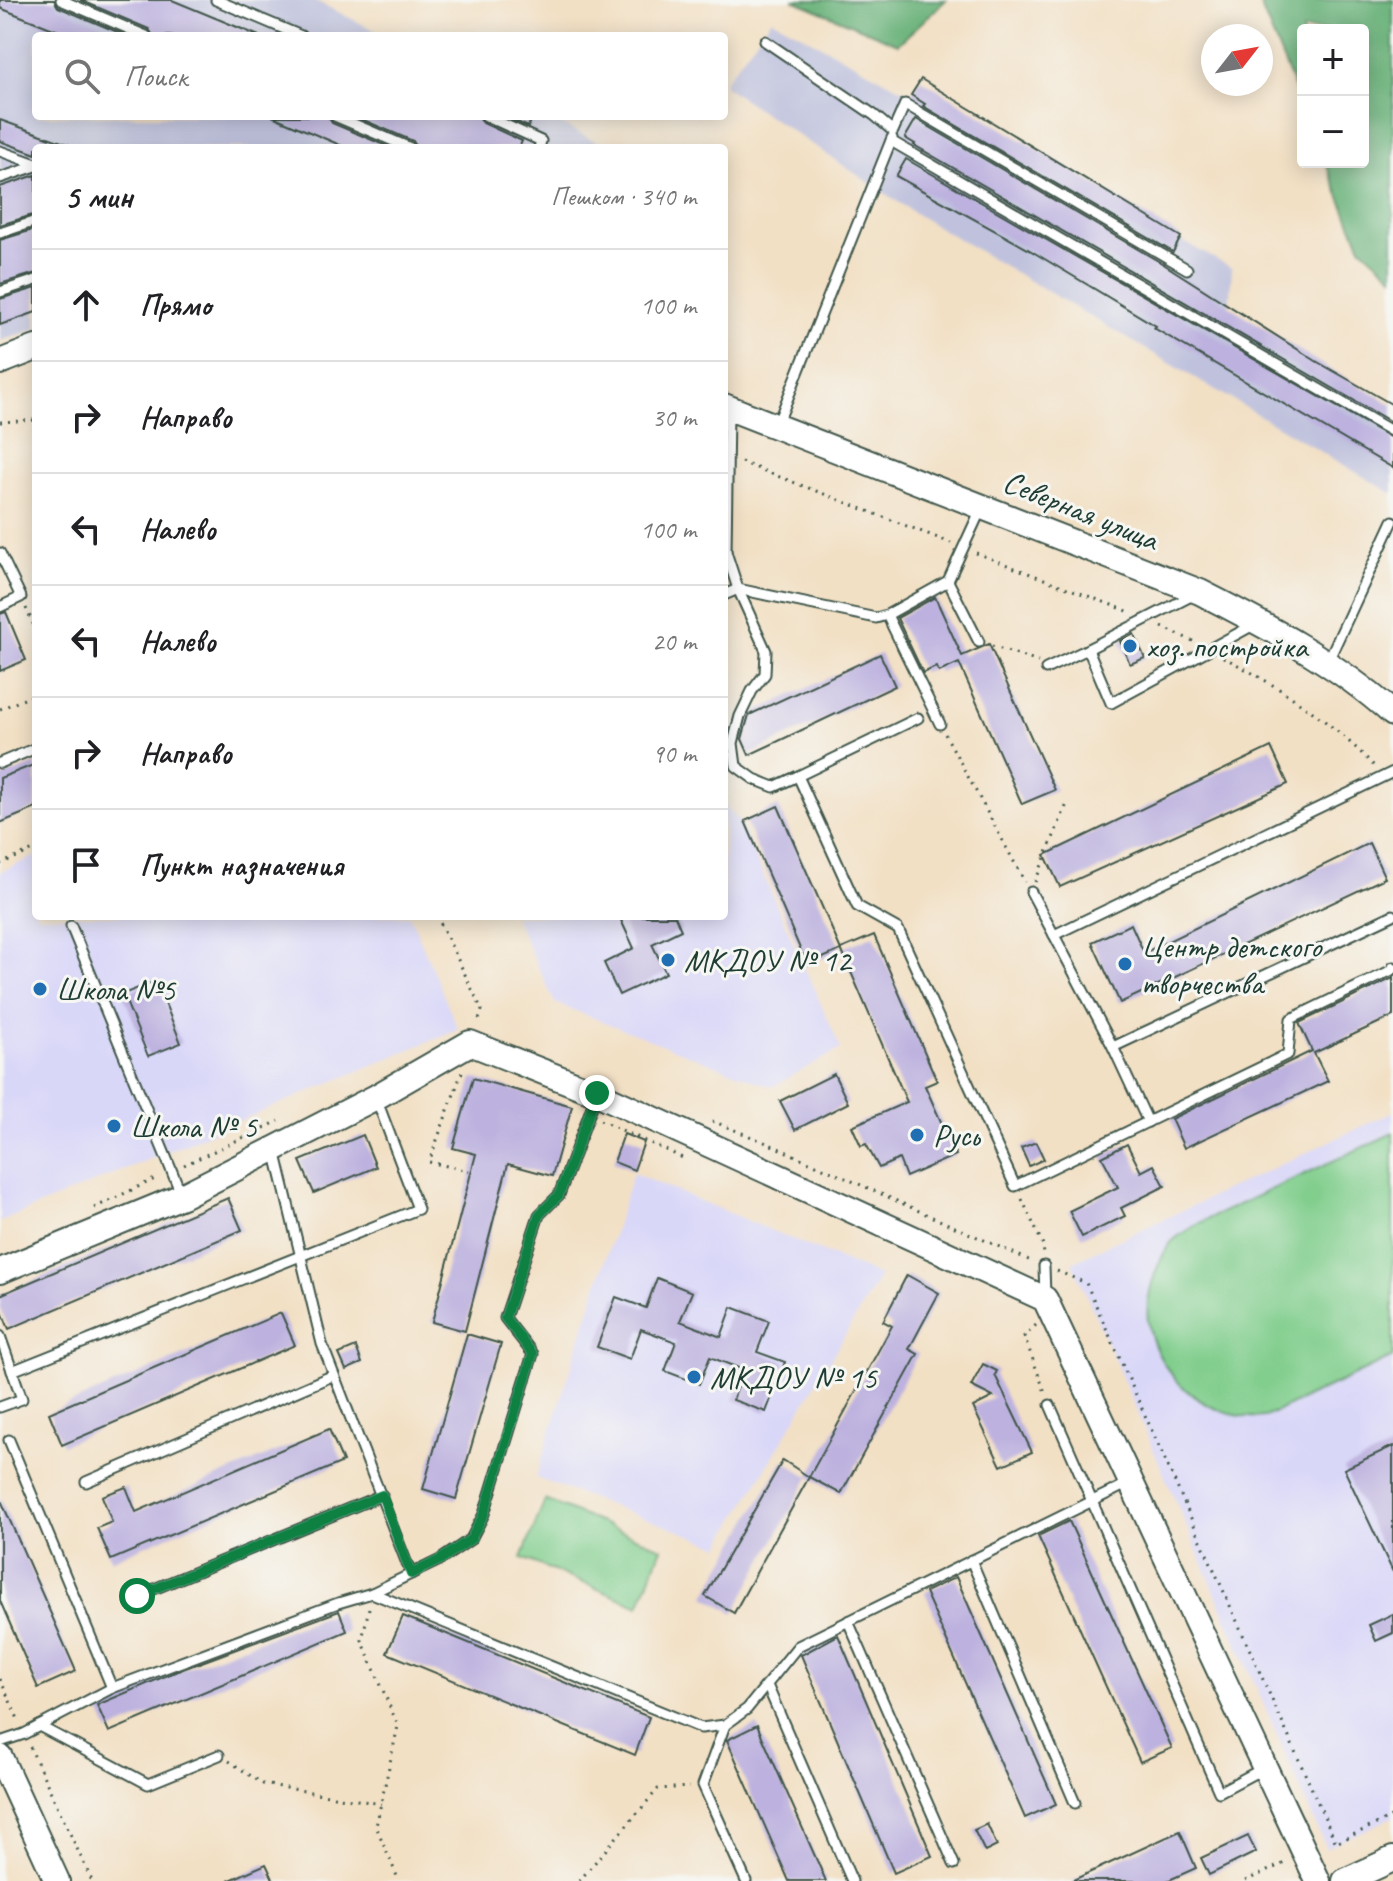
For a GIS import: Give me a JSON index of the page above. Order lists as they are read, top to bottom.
{
  "streets": {
    "street": ["Северная улица"]
  },
  "places": [
    "хоз. постройка",
    "МКДОУ № 12",
    "Центр детского творчества",
    "Школа №5",
    "Школа № 5",
    "Русь",
    "МКДОУ № 15"
  ],
  "north": "top right",
  "page": {
    "map_buttons": ["+", "−"],
    "search": "Поиск",
    "heading": ["5 мин", "Пешком · 340 m"],
    "list": [
      ["Прямо", "100 m"],
      ["Направо", "30 m"],
      ["Налево", "100 m"],
      ["Налево", "20 m"],
      ["Направо", "90 m"],
      "Пункт назначения"
    ]
  }
}
